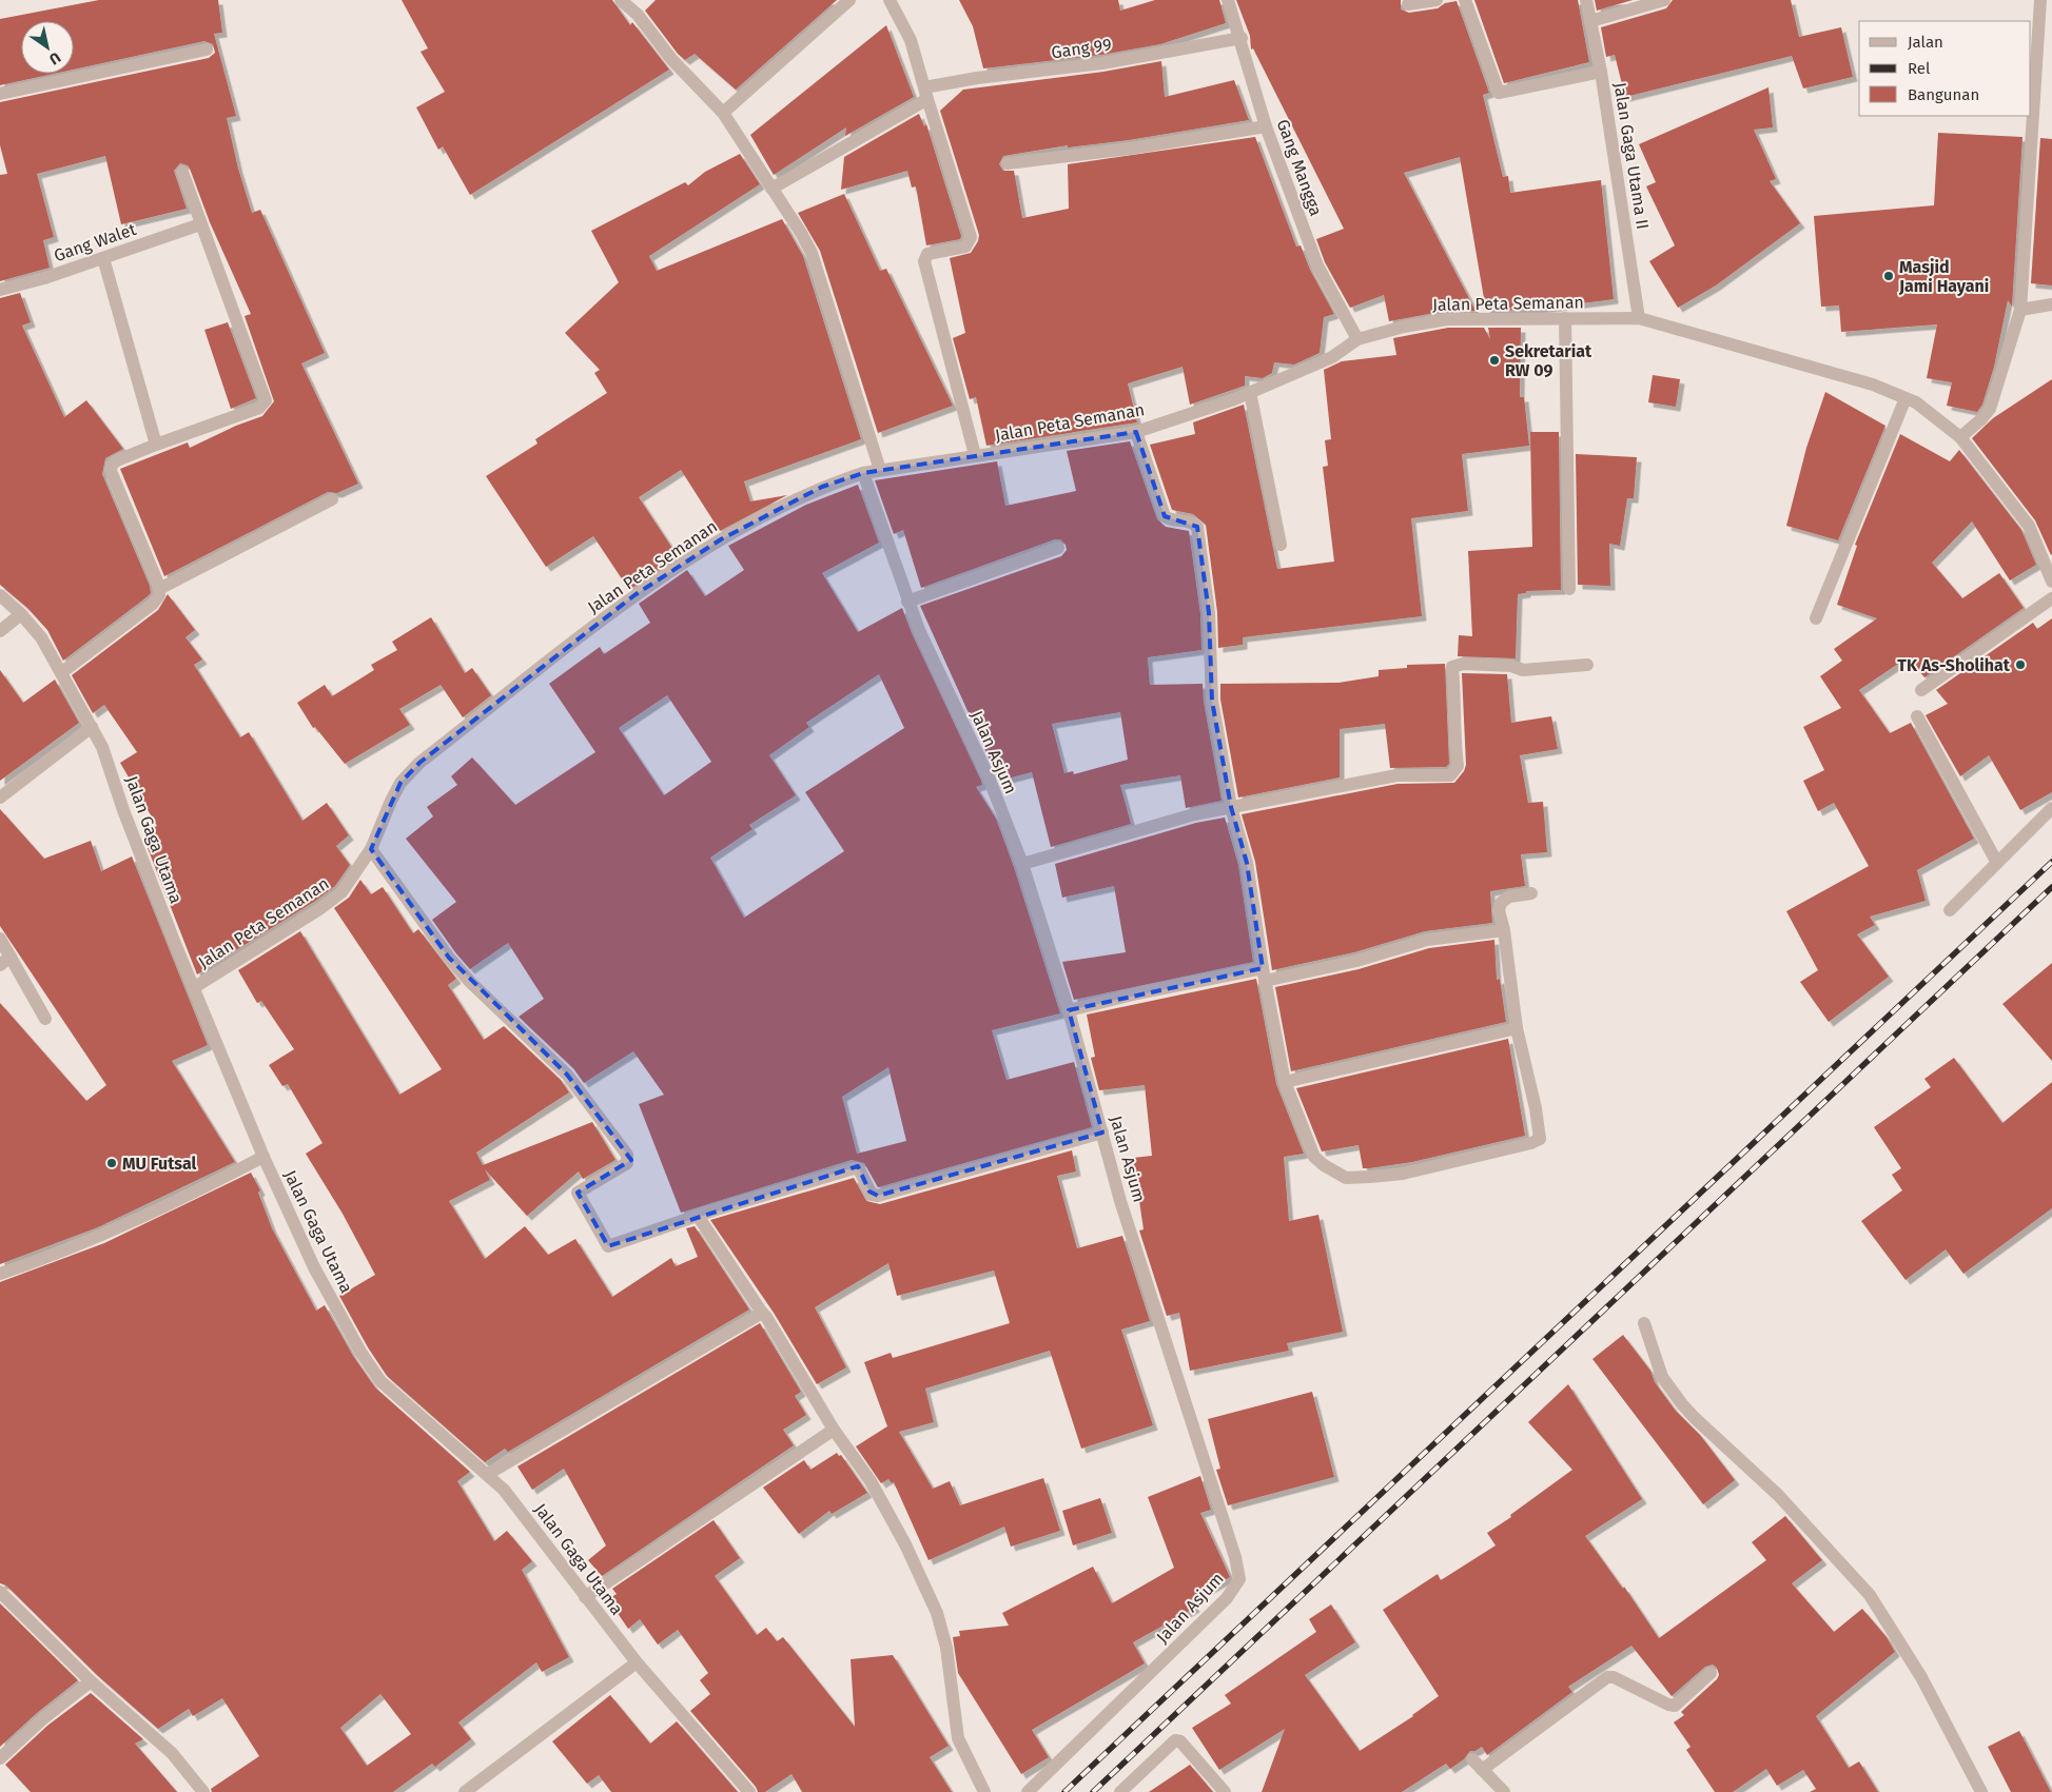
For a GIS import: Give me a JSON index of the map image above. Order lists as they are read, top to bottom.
{
  "streets": {
    "street": [
      "Gang 99",
      "Jalan Gaga Utama II",
      "Gang Mangga",
      "Gang Walet",
      "Jalan Peta Semanan",
      "Jalan Asjum",
      "Jalan Gaga Utama"
    ]
  },
  "crossings": [
    ["Gang 99", "Gang Mangga"],
    ["Jalan Gaga Utama II", "Jalan Peta Semanan"],
    ["Gang Mangga", "Jalan Peta Semanan"],
    ["Jalan Peta Semanan", "Jalan Asjum"],
    ["Jalan Peta Semanan", "Jalan Gaga Utama"]
  ],
  "places": [
    "Masjid Jami Hayani",
    "Sekretariat RW 09",
    "TK As-Sholihat",
    "MU Futsal"
  ],
  "legend": ["Jalan", "Rel", "Bangunan"],
  "north": "bottom right"
}
